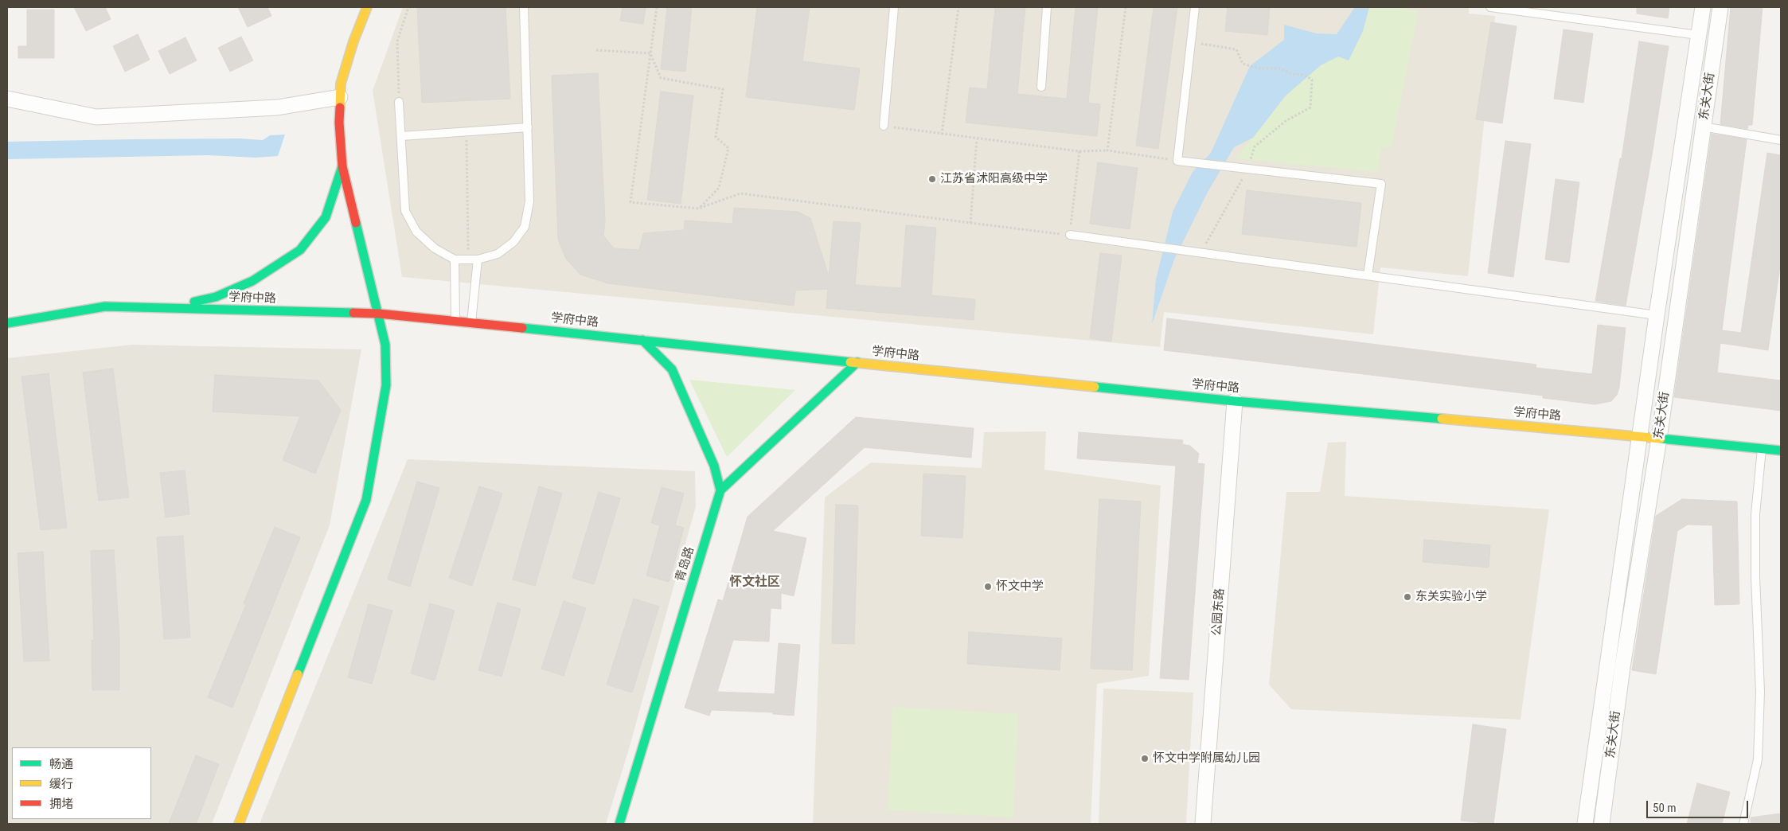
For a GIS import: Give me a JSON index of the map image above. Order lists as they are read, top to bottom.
{
  "streets": {
    "street": [
      "东关大街",
      "学府中路",
      "青岛路",
      "公园东路"
    ]
  },
  "crossings": [
    ["东关大街", "学府中路"],
    ["学府中路", "青岛路"],
    ["学府中路", "公园东路"]
  ],
  "districts": ["怀文社区"],
  "places": [
    "江苏省沭阳高级中学",
    "怀文中学",
    "东关实验小学",
    "怀文中学附属幼儿园"
  ],
  "legend": ["畅通", "缓行", "拥堵"],
  "scale_bar": "50 m"
}
